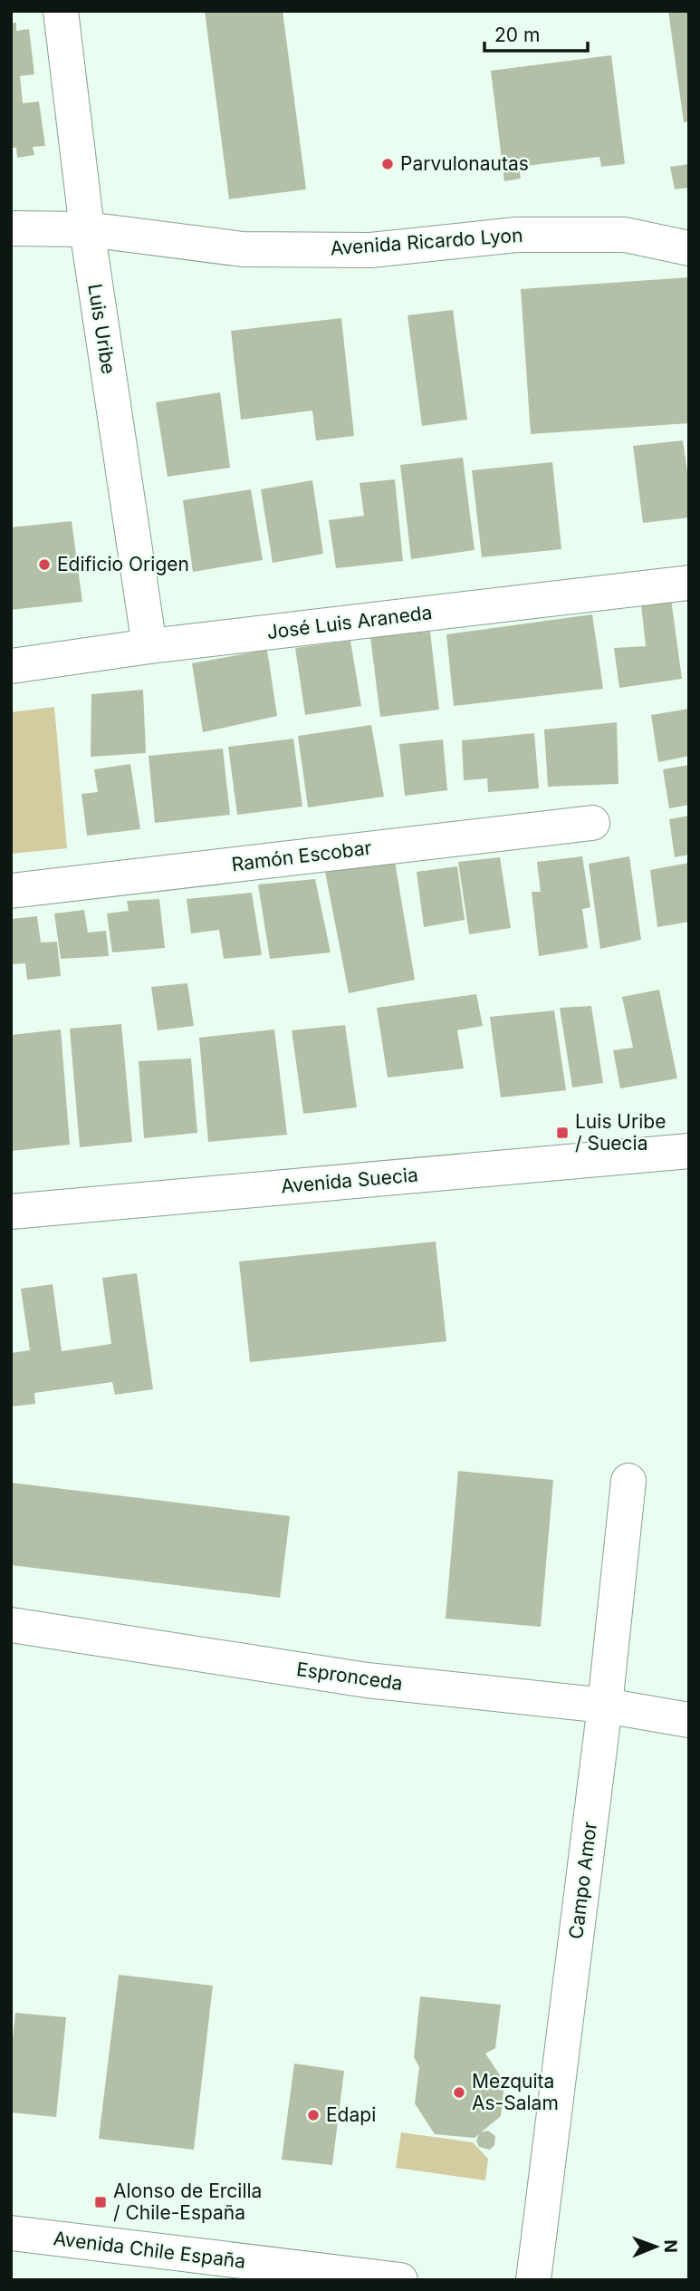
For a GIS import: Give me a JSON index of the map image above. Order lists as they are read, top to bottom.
{
  "streets": {
    "street": [
      "Avenida Ricardo Lyon",
      "Luis Uribe",
      "José Luis Araneda",
      "Ramón Escobar",
      "Avenida Suecia",
      "Espronceda",
      "Campo Amor",
      "Avenida Chile España"
    ]
  },
  "crossings": [
    ["Avenida Ricardo Lyon", "Luis Uribe"],
    ["Luis Uribe", "José Luis Araneda"],
    ["Espronceda", "Campo Amor"]
  ],
  "places": {
    "other": [
      "Parvulonautas",
      "Edificio Origen",
      "Mezquita As-Salam",
      "Edapi"
    ],
    "transit": ["Luis Uribe / Suecia", "Alonso de Ercilla / Chile-España"]
  },
  "scale_bar": "20 m",
  "north": "right"
}
